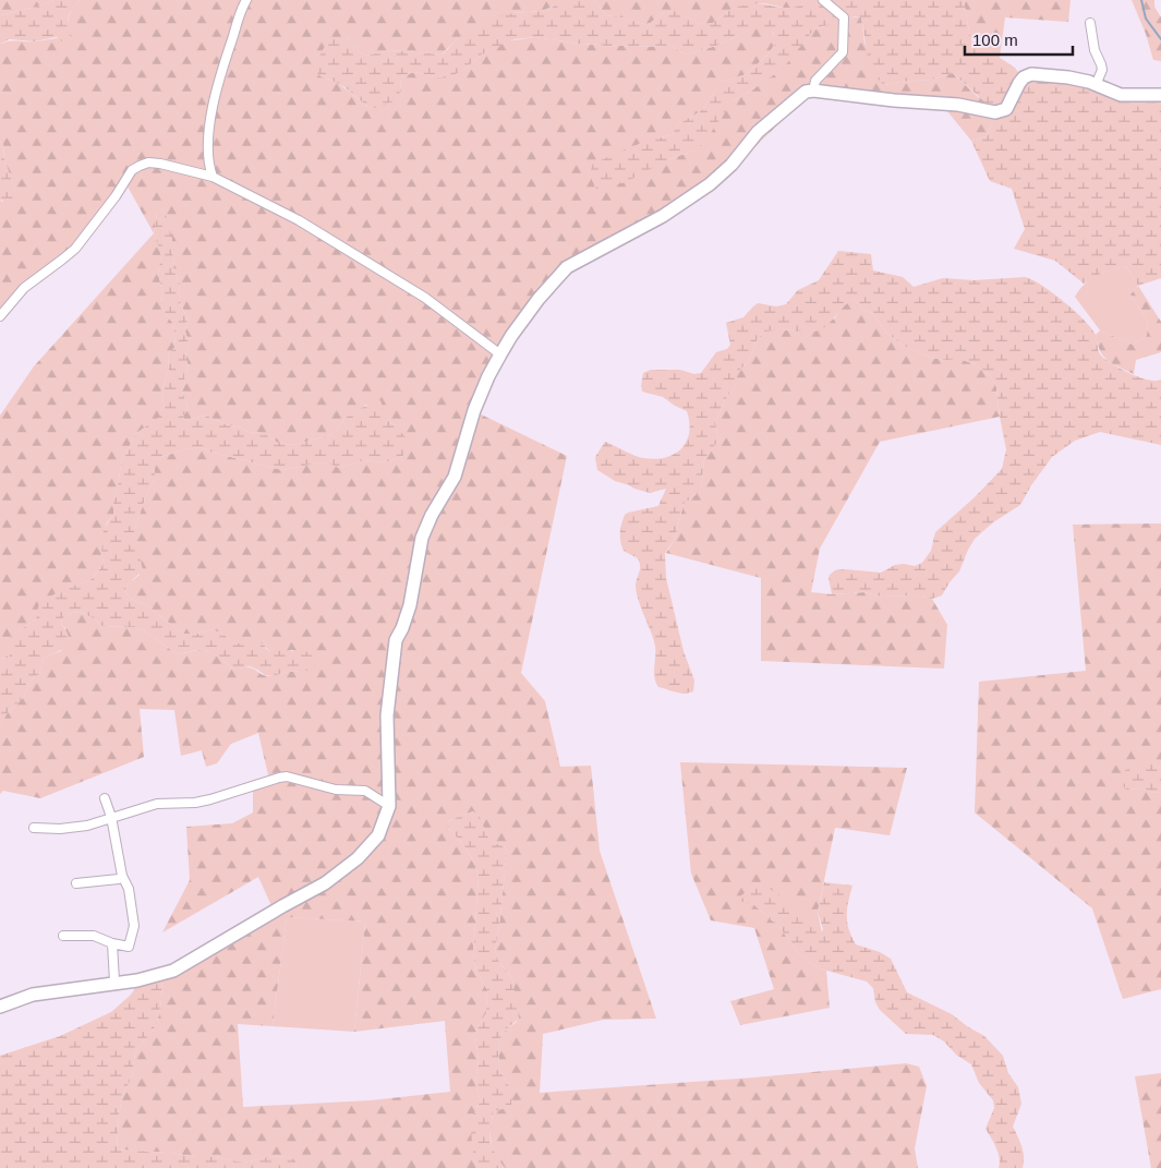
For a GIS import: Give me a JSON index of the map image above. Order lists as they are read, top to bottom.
{
  "scale_bar": "100 m"
}
